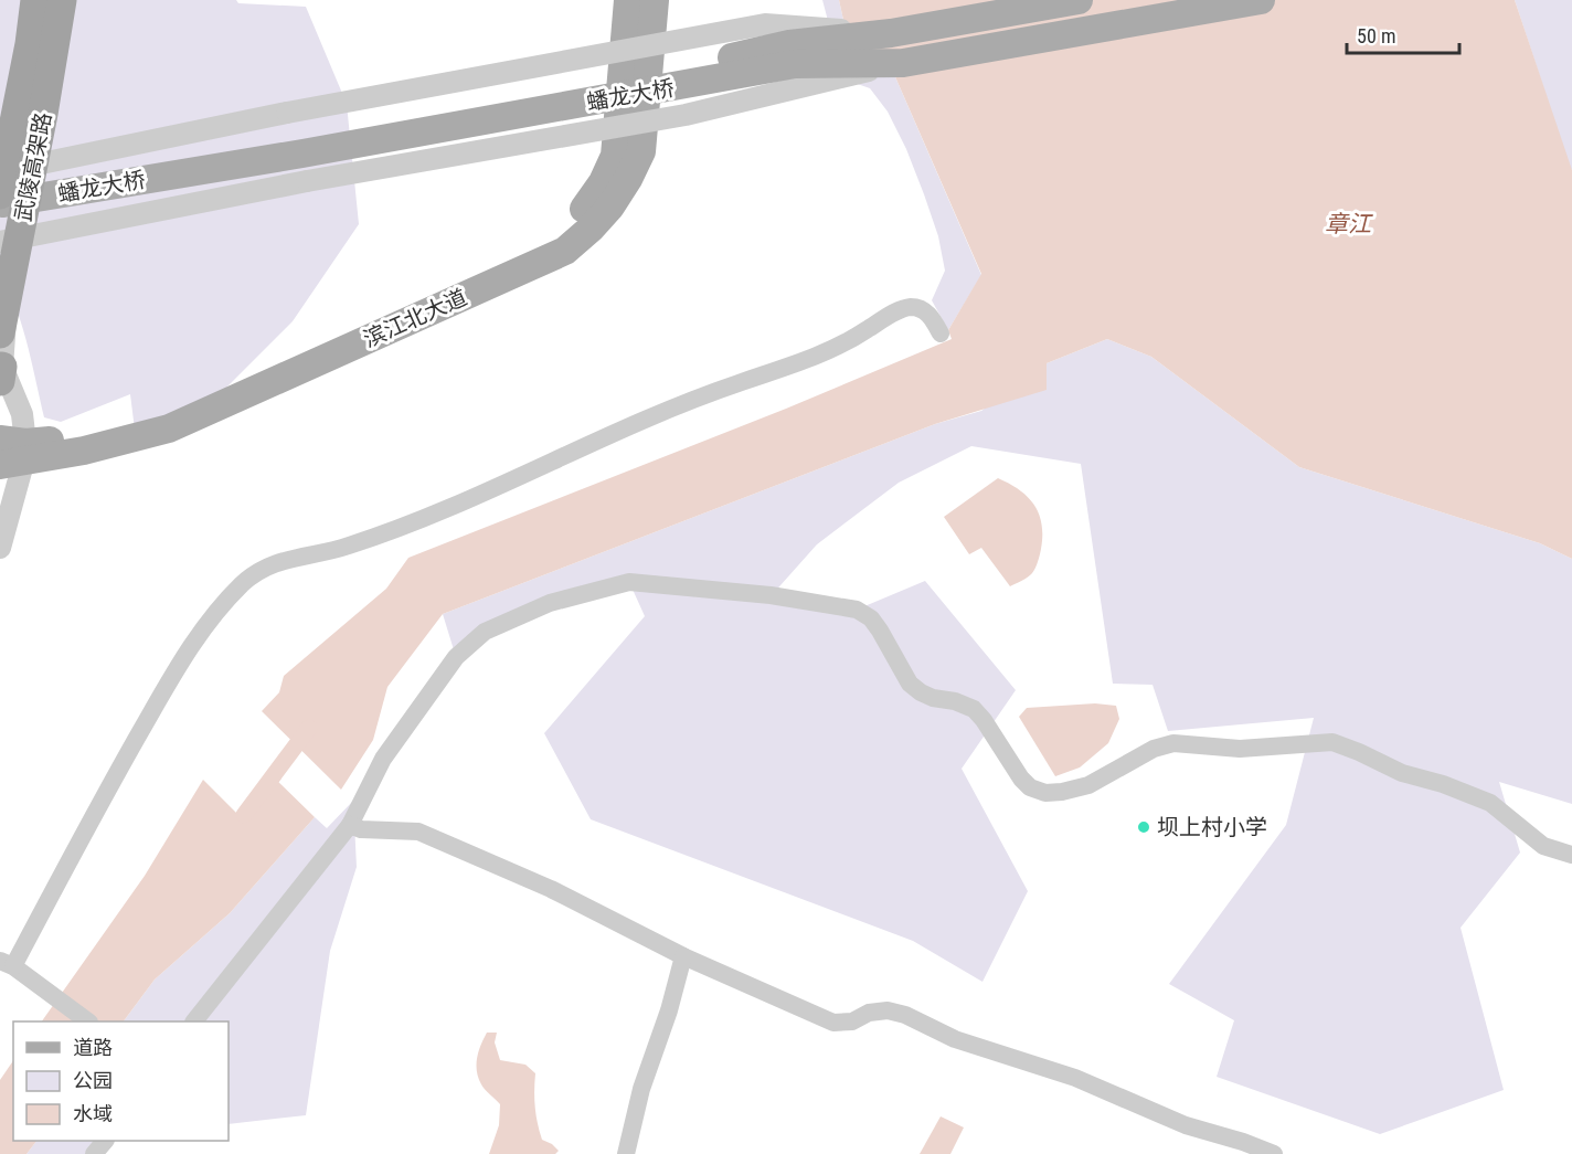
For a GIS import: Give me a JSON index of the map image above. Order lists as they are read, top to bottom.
{
  "streets": {
    "highway": ["武陵高架路"],
    "main road": ["蟠龙大桥", "滨江北大道"]
  },
  "water": ["章江"],
  "places": ["坝上村小学"],
  "legend": ["道路", "公园", "水域"],
  "scale_bar": "50 m"
}
